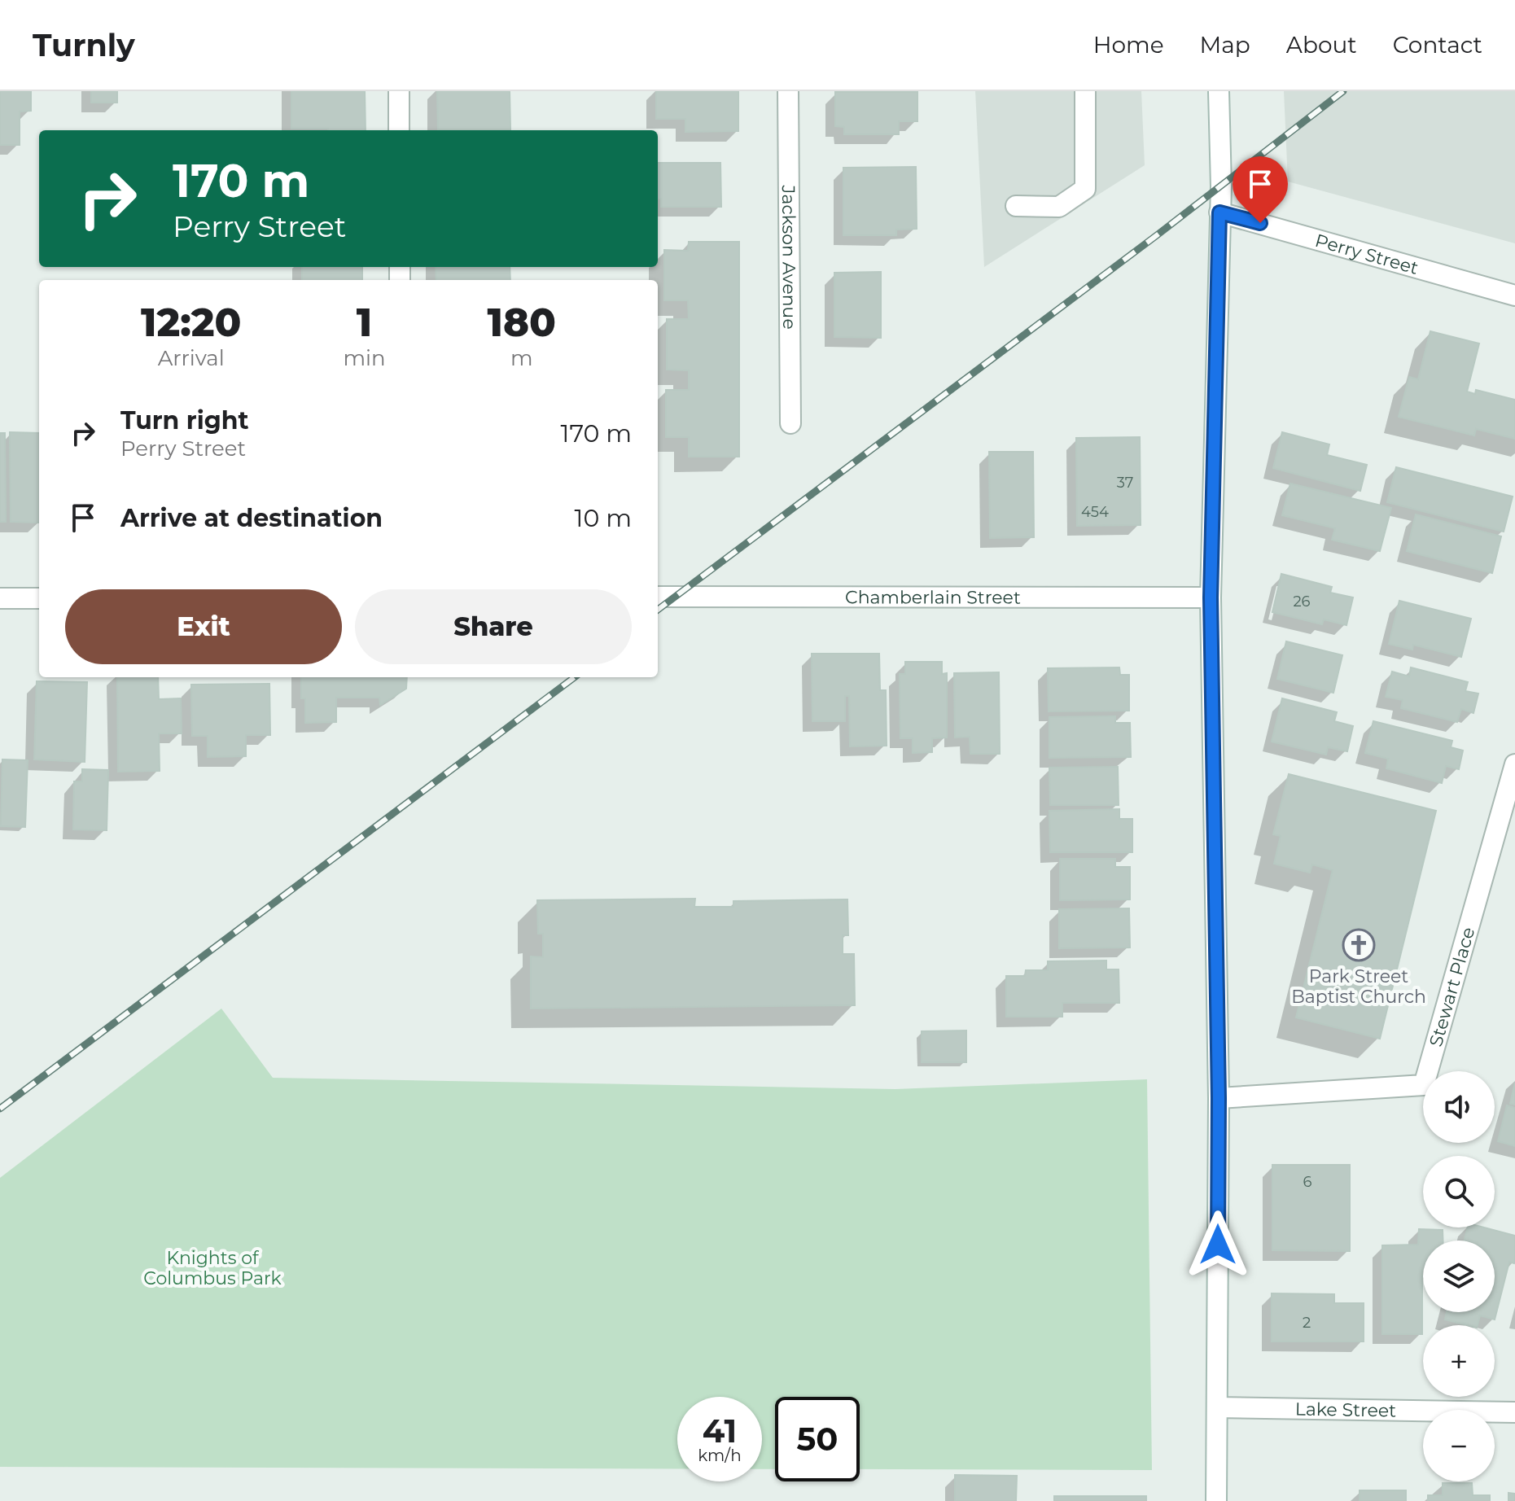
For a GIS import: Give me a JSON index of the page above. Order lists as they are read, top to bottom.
{
  "streets": {
    "street": [
      "Perry Street",
      "Jackson Avenue",
      "Chamberlain Street",
      "Stewart Place",
      "Lake Street"
    ]
  },
  "parks": ["Knights of Columbus Park"],
  "places": {
    "church": ["Park Street Baptist Church"]
  },
  "house_numbers": [
    "37",
    "454",
    "26",
    "6",
    "2"
  ],
  "page": {
    "header": "Turnly",
    "nav": [
      "Home",
      "Map",
      "About",
      "Contact"
    ],
    "turn": ["170 m", "Perry Street"],
    "eta": [
      "12:20",
      "Arrival",
      "1",
      "min",
      "180",
      "m"
    ],
    "list": [
      {
        "name": "Turn right",
        "note": "Perry Street",
        "value": "170 m"
      },
      {
        "name": "Arrive at destination",
        "value": "10 m"
      }
    ],
    "buttons": ["Exit", "Share"],
    "map_buttons": ["+", "−"],
    "speed": "41 km/h",
    "limit": "50"
  }
}
